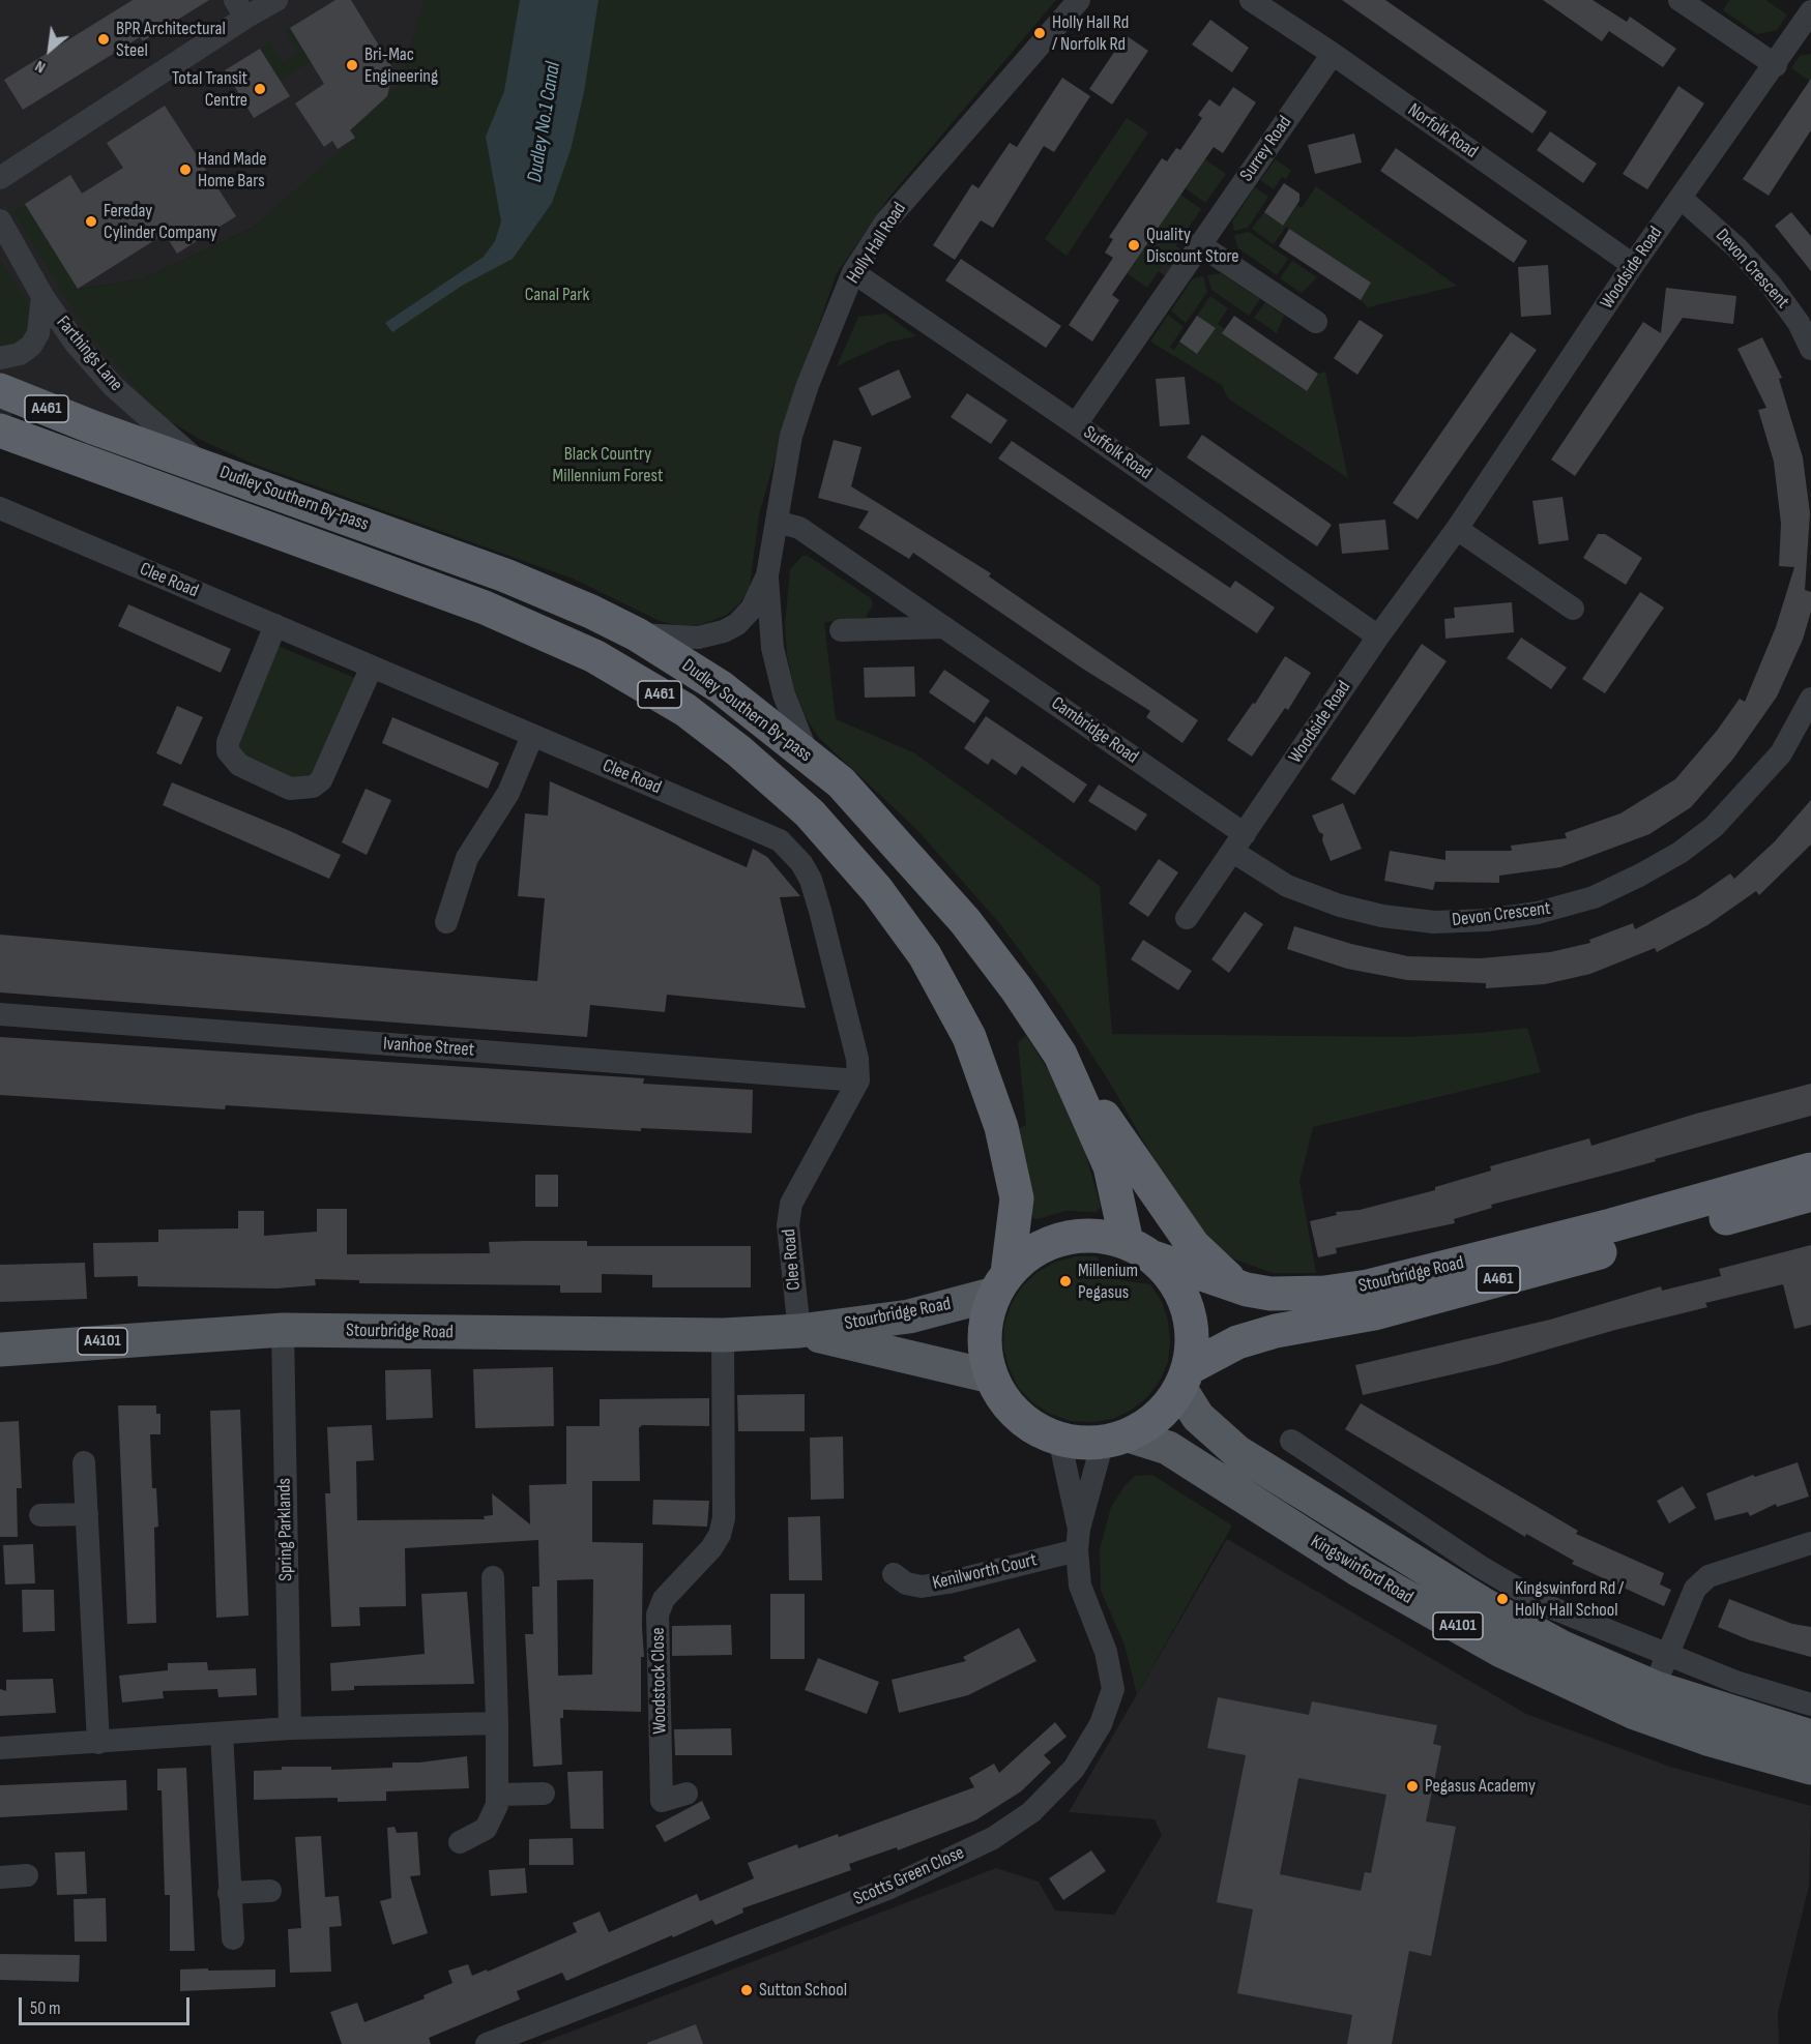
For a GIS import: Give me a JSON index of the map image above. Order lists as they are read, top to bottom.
{
  "streets": {
    "highway": ["A461", "Dudley Southern By-pass", "Stourbridge Road"],
    "main road": ["A4101", "Kingswinford Road"],
    "street": [
      "Norfolk Road",
      "Surrey Road",
      "Holly Hall Road",
      "Woodside Road",
      "Devon Crescent",
      "Farthings Lane",
      "Suffolk Road",
      "Clee Road",
      "Cambridge Road",
      "Ivanhoe Street",
      "Spring Parklands",
      "Kenilworth Court",
      "Woodstock Close",
      "Scotts Green Close"
    ]
  },
  "crossings": [
    ["Norfolk Road", "Surrey Road"],
    ["Norfolk Road", "Woodside Road"],
    ["Surrey Road", "Suffolk Road"],
    ["Holly Hall Road", "Suffolk Road"],
    ["Holly Hall Road", "Dudley Southern By-pass"],
    ["Holly Hall Road", "Cambridge Road"],
    ["Woodside Road", "Devon Crescent"],
    ["Woodside Road", "Suffolk Road"],
    ["Woodside Road", "Cambridge Road"],
    ["Devon Crescent", "Cambridge Road"],
    ["Farthings Lane", "Dudley Southern By-pass"],
    ["A461", "Dudley Southern By-pass"],
    ["A461", "Stourbridge Road"],
    ["A461", "Kingswinford Road"],
    ["A461", "Scotts Green Close"],
    ["Dudley Southern By-pass", "Stourbridge Road"],
    ["Dudley Southern By-pass", "Kingswinford Road"],
    ["Dudley Southern By-pass", "Scotts Green Close"],
    ["Clee Road", "Ivanhoe Street"],
    ["Clee Road", "Stourbridge Road"],
    ["Stourbridge Road", "Spring Parklands"],
    ["Stourbridge Road", "Kingswinford Road"],
    ["Stourbridge Road", "Woodstock Close"],
    ["Stourbridge Road", "Scotts Green Close"],
    ["Kingswinford Road", "Scotts Green Close"],
    ["Kenilworth Court", "Scotts Green Close"]
  ],
  "water": ["Dudley No.1 Canal"],
  "parks": ["Canal Park", "Black Country Millennium Forest"],
  "places": [
    "Holly Hall Rd / Norfolk Rd",
    "BPR Architectural Steel",
    "Bri-Mac Engineering",
    "Total Transit Centre",
    "Hand Made Home Bars",
    "Fereday Cylinder Company",
    "Quality Discount Store",
    "Millenium Pegasus",
    "Kingswinford Rd / Holly Hall School",
    "Pegasus Academy",
    "Sutton School"
  ],
  "scale_bar": "50 m",
  "north": "bottom left"
}
